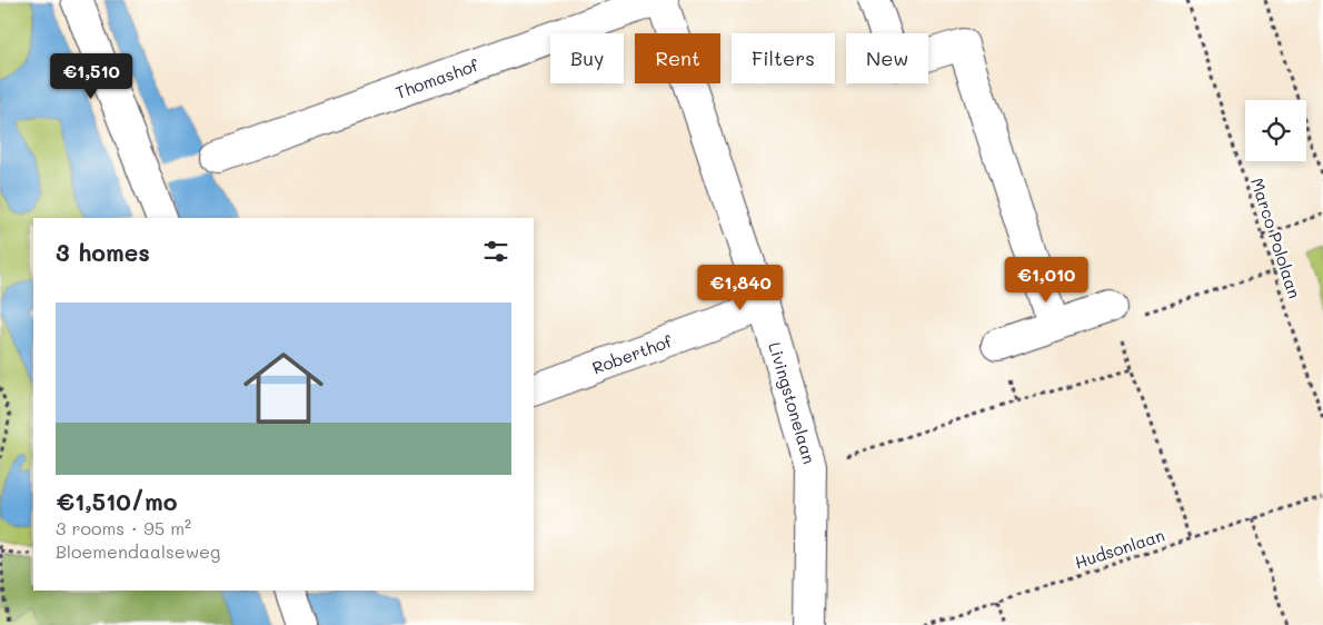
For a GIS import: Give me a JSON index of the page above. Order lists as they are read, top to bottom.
{
  "streets": {
    "street": ["Thomashof", "Roberthof", "Livingstonelaan"],
    "path": ["Marco Pololaan", "Hudsonlaan"]
  },
  "crossings": [
    ["Roberthof", "Livingstonelaan"]
  ],
  "page": {
    "chip": [
      "Buy",
      "Rent",
      "Filters",
      "New"
    ],
    "price": ["€1,510", "€1,010", "€1,840"],
    "heading": "3 homes",
    "list": [
      {
        "name": "€1,510/mo",
        "note": "3 rooms · 95 m² · Bloemendaalseweg"
      }
    ]
  }
}
